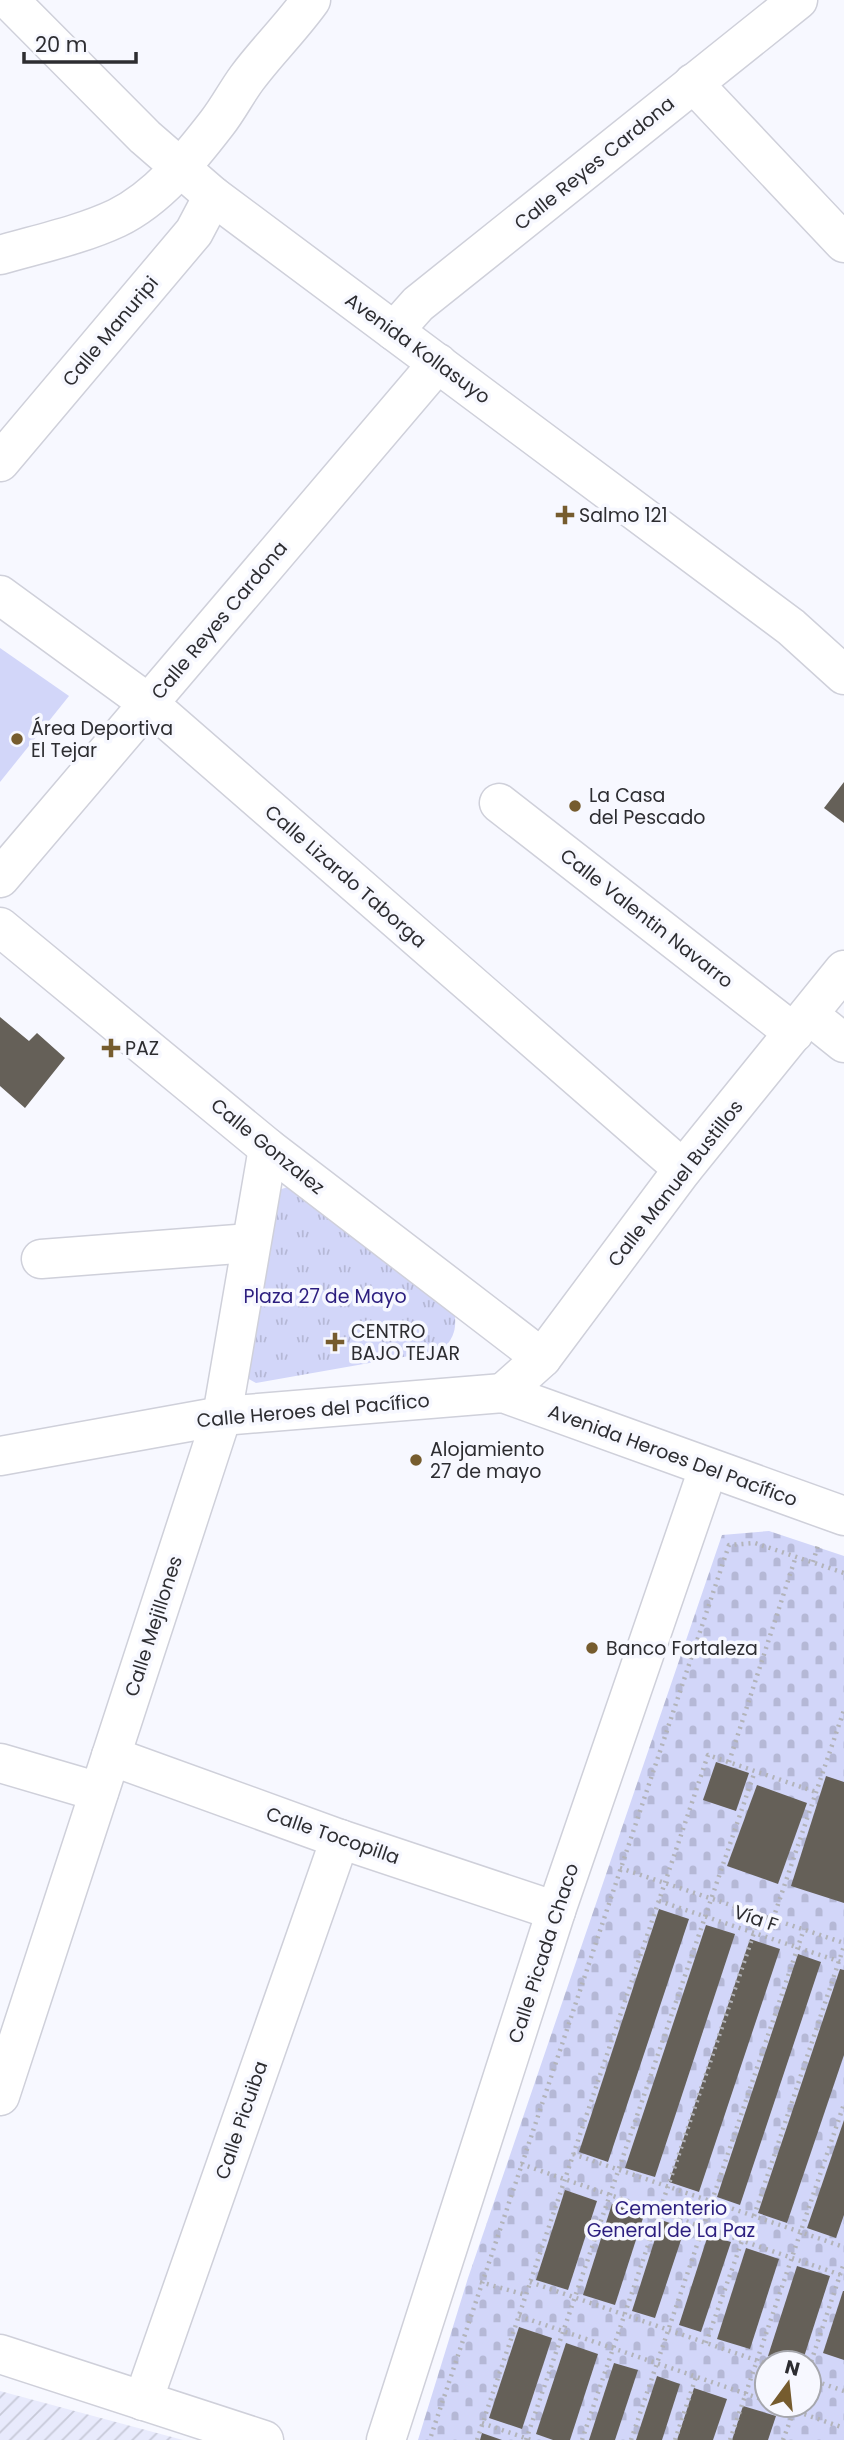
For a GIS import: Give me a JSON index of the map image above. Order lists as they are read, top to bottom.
{
  "streets": {
    "street": [
      "Calle Reyes Cardona",
      "Calle Manuripi",
      "Avenida Kollasuyo",
      "Calle Lizardo Taborga",
      "Calle Valentin Navarro",
      "Calle Gonzalez",
      "Calle Manuel Bustillos",
      "Calle Heroes del Pacífico",
      "Avenida Heroes Del Pacífico",
      "Calle Mejillones",
      "Calle Tocopilla",
      "Calle Picada Chaco",
      "Calle Picuiba"
    ],
    "path": ["Vía F"]
  },
  "crossings": [
    ["Calle Reyes Cardona", "Avenida Kollasuyo"],
    ["Calle Reyes Cardona", "Calle Lizardo Taborga"],
    ["Calle Manuripi", "Avenida Kollasuyo"],
    ["Calle Lizardo Taborga", "Calle Manuel Bustillos"],
    ["Calle Valentin Navarro", "Calle Manuel Bustillos"],
    ["Calle Gonzalez", "Calle Manuel Bustillos"],
    ["Calle Gonzalez", "Calle Mejillones"],
    ["Calle Manuel Bustillos", "Calle Heroes del Pacífico"],
    ["Calle Manuel Bustillos", "Avenida Heroes Del Pacífico"],
    ["Calle Heroes del Pacífico", "Avenida Heroes Del Pacífico"],
    ["Calle Heroes del Pacífico", "Calle Mejillones"],
    ["Avenida Heroes Del Pacífico", "Calle Picada Chaco"],
    ["Calle Mejillones", "Calle Tocopilla"],
    ["Calle Tocopilla", "Calle Picada Chaco"],
    ["Calle Tocopilla", "Calle Picuiba"]
  ],
  "parks": ["Plaza 27 de Mayo", "Cementerio General de La Paz"],
  "places": {
    "health": ["Salmo 121", "PAZ", "CENTRO BAJO TEJAR"],
    "other": [
      "Área Deportiva El Tejar",
      "La Casa del Pescado",
      "Alojamiento 27 de mayo",
      "Banco Fortaleza"
    ]
  },
  "scale_bar": "20 m",
  "north": "top"
}
